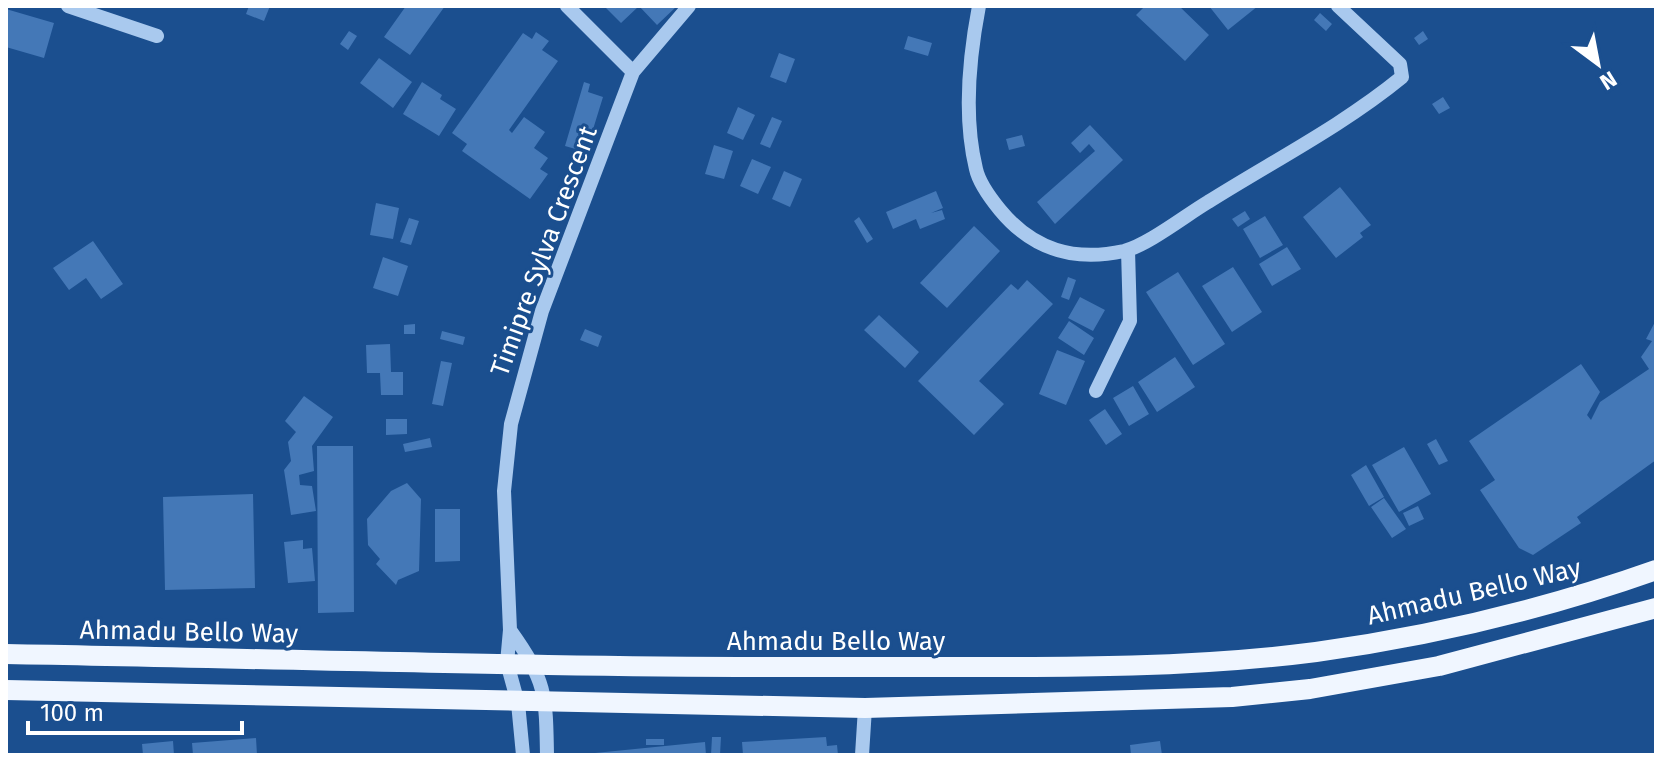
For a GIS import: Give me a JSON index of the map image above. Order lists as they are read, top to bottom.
{
  "streets": {
    "main road": ["Ahmadu Bello Way"],
    "street": ["Timipre Sylva Crescent"]
  },
  "crossings": [
    ["Timipre Sylva Crescent", "Ahmadu Bello Way"]
  ],
  "scale_bar": "100 m",
  "north": "bottom right"
}
